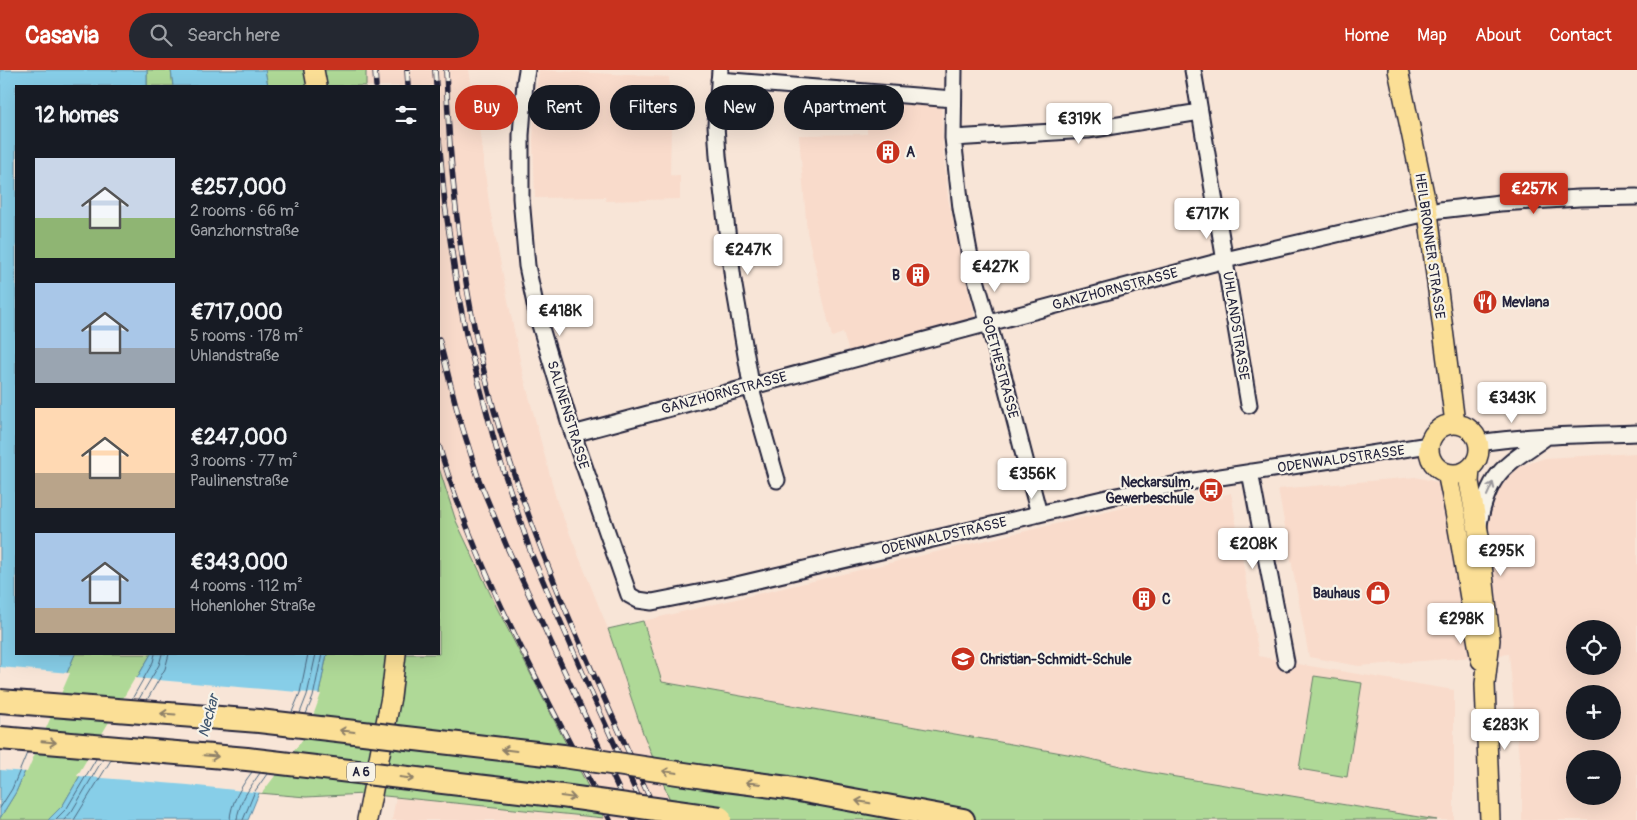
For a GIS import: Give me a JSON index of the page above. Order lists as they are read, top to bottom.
{
  "streets": {
    "highway": ["A 6"],
    "main road": ["HEILBRONNER STRASSE"],
    "street": [
      "GANZHORNSTRASSE",
      "UHLANDSTRASSE",
      "GOETHESTRASSE",
      "SALINENSTRASSE",
      "ODENWALDSTRASSE"
    ]
  },
  "crossings": [
    ["HEILBRONNER STRASSE", "GANZHORNSTRASSE"],
    ["HEILBRONNER STRASSE", "ODENWALDSTRASSE"],
    ["GANZHORNSTRASSE", "UHLANDSTRASSE"],
    ["GANZHORNSTRASSE", "GOETHESTRASSE"],
    ["GANZHORNSTRASSE", "SALINENSTRASSE"],
    ["GOETHESTRASSE", "ODENWALDSTRASSE"],
    ["SALINENSTRASSE", "ODENWALDSTRASSE"]
  ],
  "water": ["Neckar"],
  "places": {
    "building": ["A", "B", "C"],
    "restaurant": ["Mevlana"],
    "bus stop": ["Neckarsulm, Gewerbeschule"],
    "shop": ["Bauhaus"],
    "school or university": ["Christian-Schmidt-Schule"]
  },
  "page": {
    "header": "Casavia",
    "search": "Search here",
    "nav": [
      "Home",
      "Map",
      "About",
      "Contact"
    ],
    "chip": [
      "Buy",
      "Rent",
      "Filters",
      "New",
      "Apartment"
    ],
    "heading": "12 homes",
    "price": [
      "€319K",
      "€257K",
      "€717K",
      "€247K",
      "€427K",
      "€418K",
      "€343K",
      "€356K",
      "€208K",
      "€295K",
      "€298K",
      "€283K"
    ],
    "list": [
      {
        "name": "€257,000",
        "note": "2 rooms · 66 m² · Ganzhornstraße"
      },
      {
        "name": "€717,000",
        "note": "5 rooms · 178 m² · Uhlandstraße"
      },
      {
        "name": "€247,000",
        "note": "3 rooms · 77 m² · Paulinenstraße"
      },
      {
        "name": "€343,000",
        "note": "4 rooms · 112 m² · Hohenloher Straße"
      }
    ],
    "map_buttons": ["+", "−"]
  }
}
